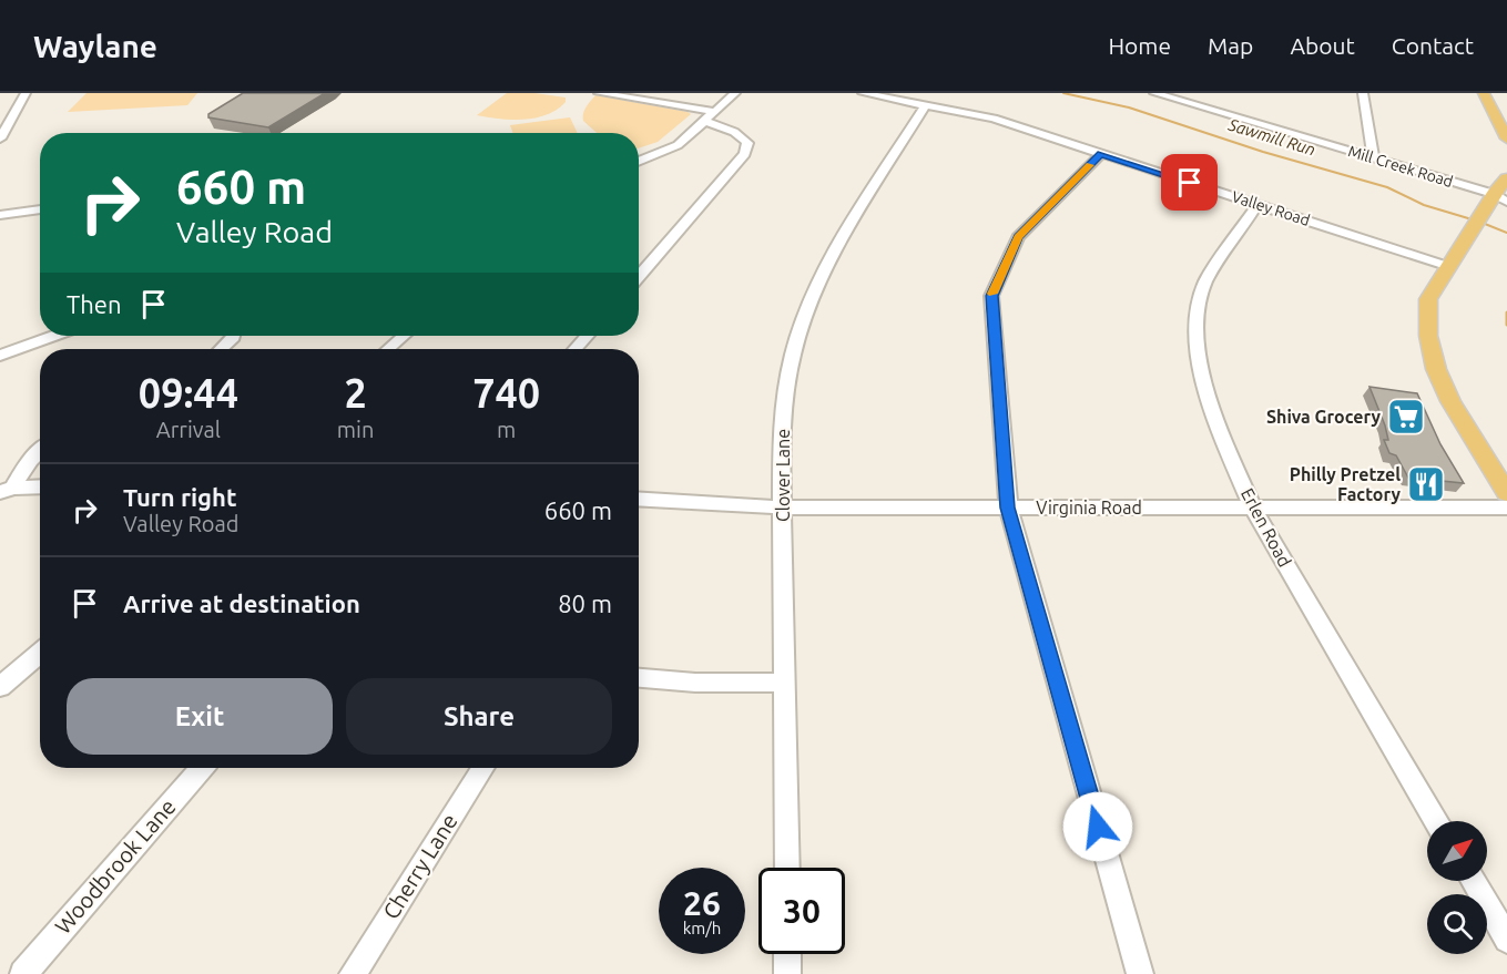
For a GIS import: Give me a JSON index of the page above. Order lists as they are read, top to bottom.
{
  "streets": {
    "street": [
      "Mill Creek Road",
      "Valley Road",
      "Clover Lane",
      "Virginia Road",
      "Erlen Road",
      "Woodbrook Lane",
      "Cherry Lane"
    ]
  },
  "crossings": [
    ["Valley Road", "Clover Lane"],
    ["Valley Road", "Erlen Road"],
    ["Clover Lane", "Virginia Road"],
    ["Virginia Road", "Erlen Road"]
  ],
  "water": ["Sawmill Run"],
  "places": {
    "supermarket": ["Shiva Grocery"],
    "restaurant": ["Philly Pretzel Factory"]
  },
  "north": "top right",
  "page": {
    "header": "Waylane",
    "nav": [
      "Home",
      "Map",
      "About",
      "Contact"
    ],
    "turn": ["660 m", "Valley Road"],
    "then": "Then",
    "eta": [
      "09:44",
      "Arrival",
      "2",
      "min",
      "740",
      "m"
    ],
    "list": [
      {
        "name": "Turn right",
        "note": "Valley Road",
        "value": "660 m"
      },
      {
        "name": "Arrive at destination",
        "value": "80 m"
      }
    ],
    "buttons": ["Exit", "Share"],
    "speed": "26 km/h",
    "limit": "30"
  }
}
